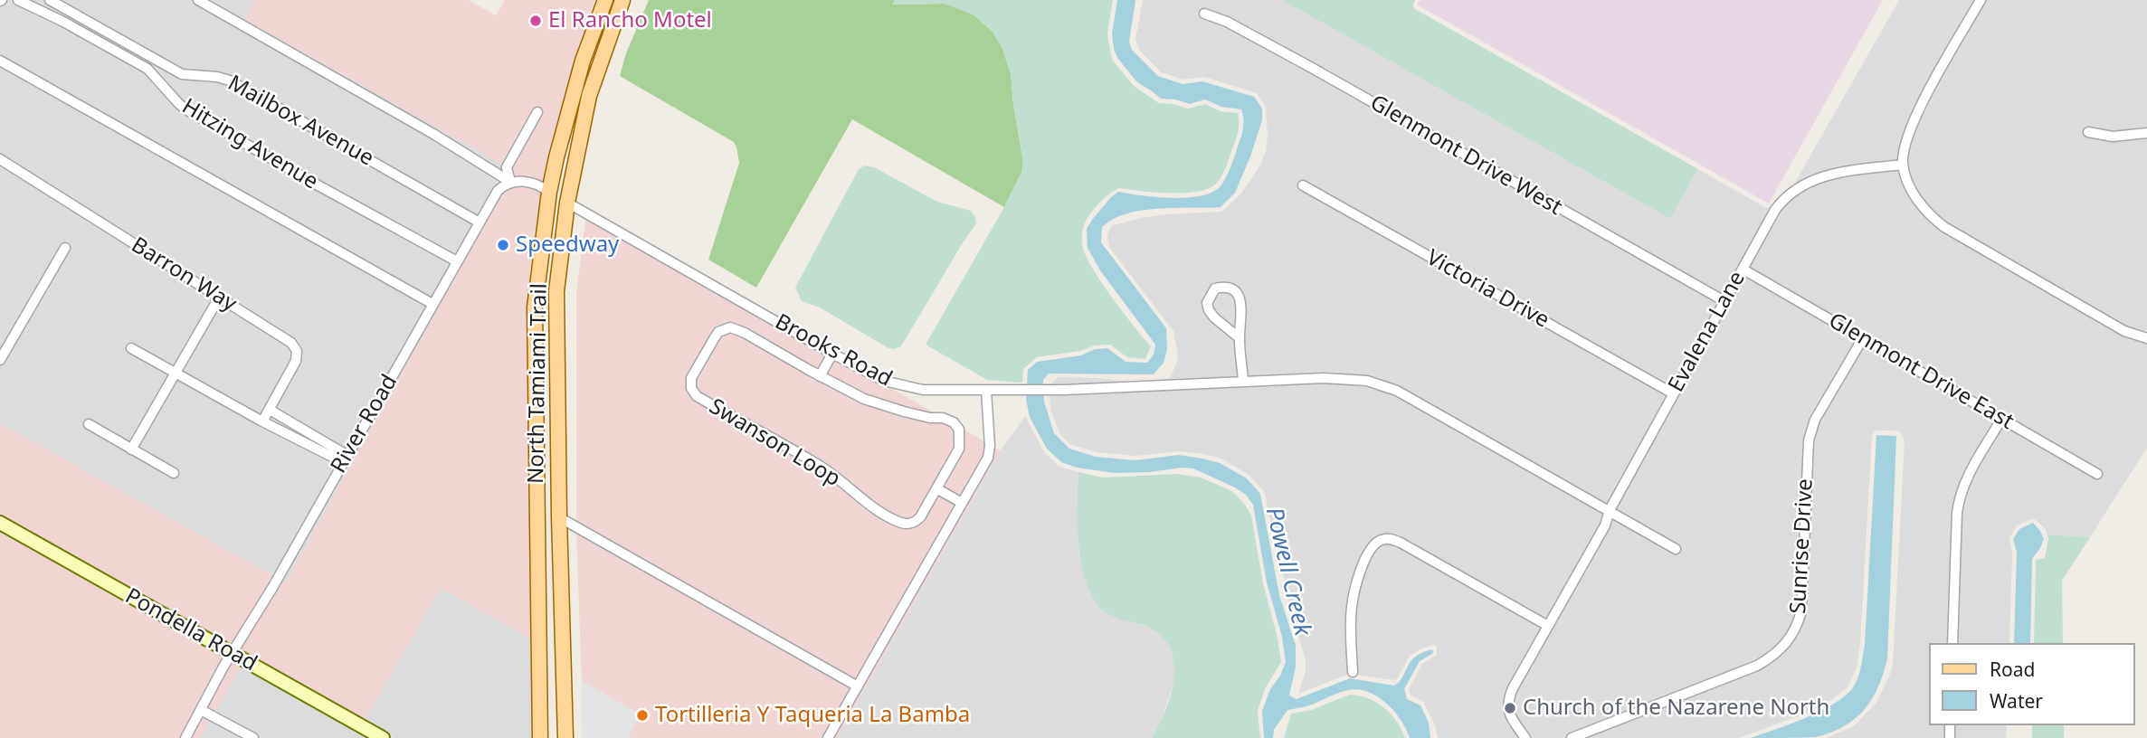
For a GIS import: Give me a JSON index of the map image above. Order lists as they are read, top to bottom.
{
  "streets": {
    "main road": ["North Tamiami Trail", "Pondella Road"],
    "street": [
      "Mailbox Avenue",
      "Hitzing Avenue",
      "Glenmont Drive West",
      "Barron Way",
      "Victoria Drive",
      "Evalena Lane",
      "Brooks Road",
      "Glenmont Drive East",
      "River Road",
      "Swanson Loop",
      "Sunrise Drive"
    ]
  },
  "crossings": [
    ["Mailbox Avenue", "River Road"],
    ["Hitzing Avenue", "River Road"],
    ["Glenmont Drive West", "Evalena Lane"],
    ["Victoria Drive", "Evalena Lane"],
    ["Evalena Lane", "Brooks Road"],
    ["Evalena Lane", "Glenmont Drive East"],
    ["Brooks Road", "North Tamiami Trail"],
    ["Glenmont Drive East", "Sunrise Drive"],
    ["River Road", "Pondella Road"]
  ],
  "water": ["Powell Creek"],
  "places": [
    "El Rancho Motel",
    "Speedway",
    "Church of the Nazarene North",
    "Tortilleria Y Taqueria La Bamba"
  ],
  "legend": ["Road", "Water"]
}
